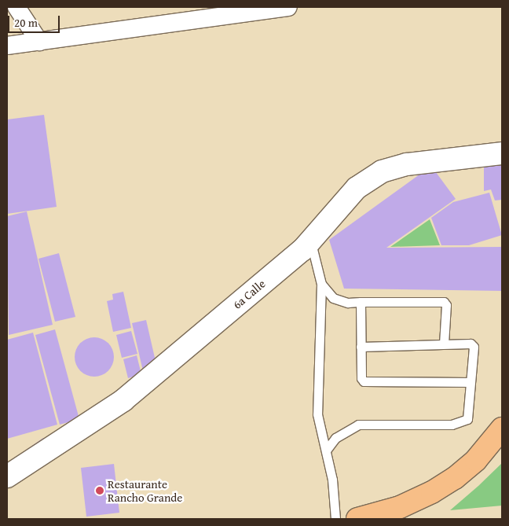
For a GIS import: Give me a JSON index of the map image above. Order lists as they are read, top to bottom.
{
  "streets": {
    "street": ["6a Calle"]
  },
  "places": ["Restaurante Rancho Grande"],
  "scale_bar": "20 m"
}
